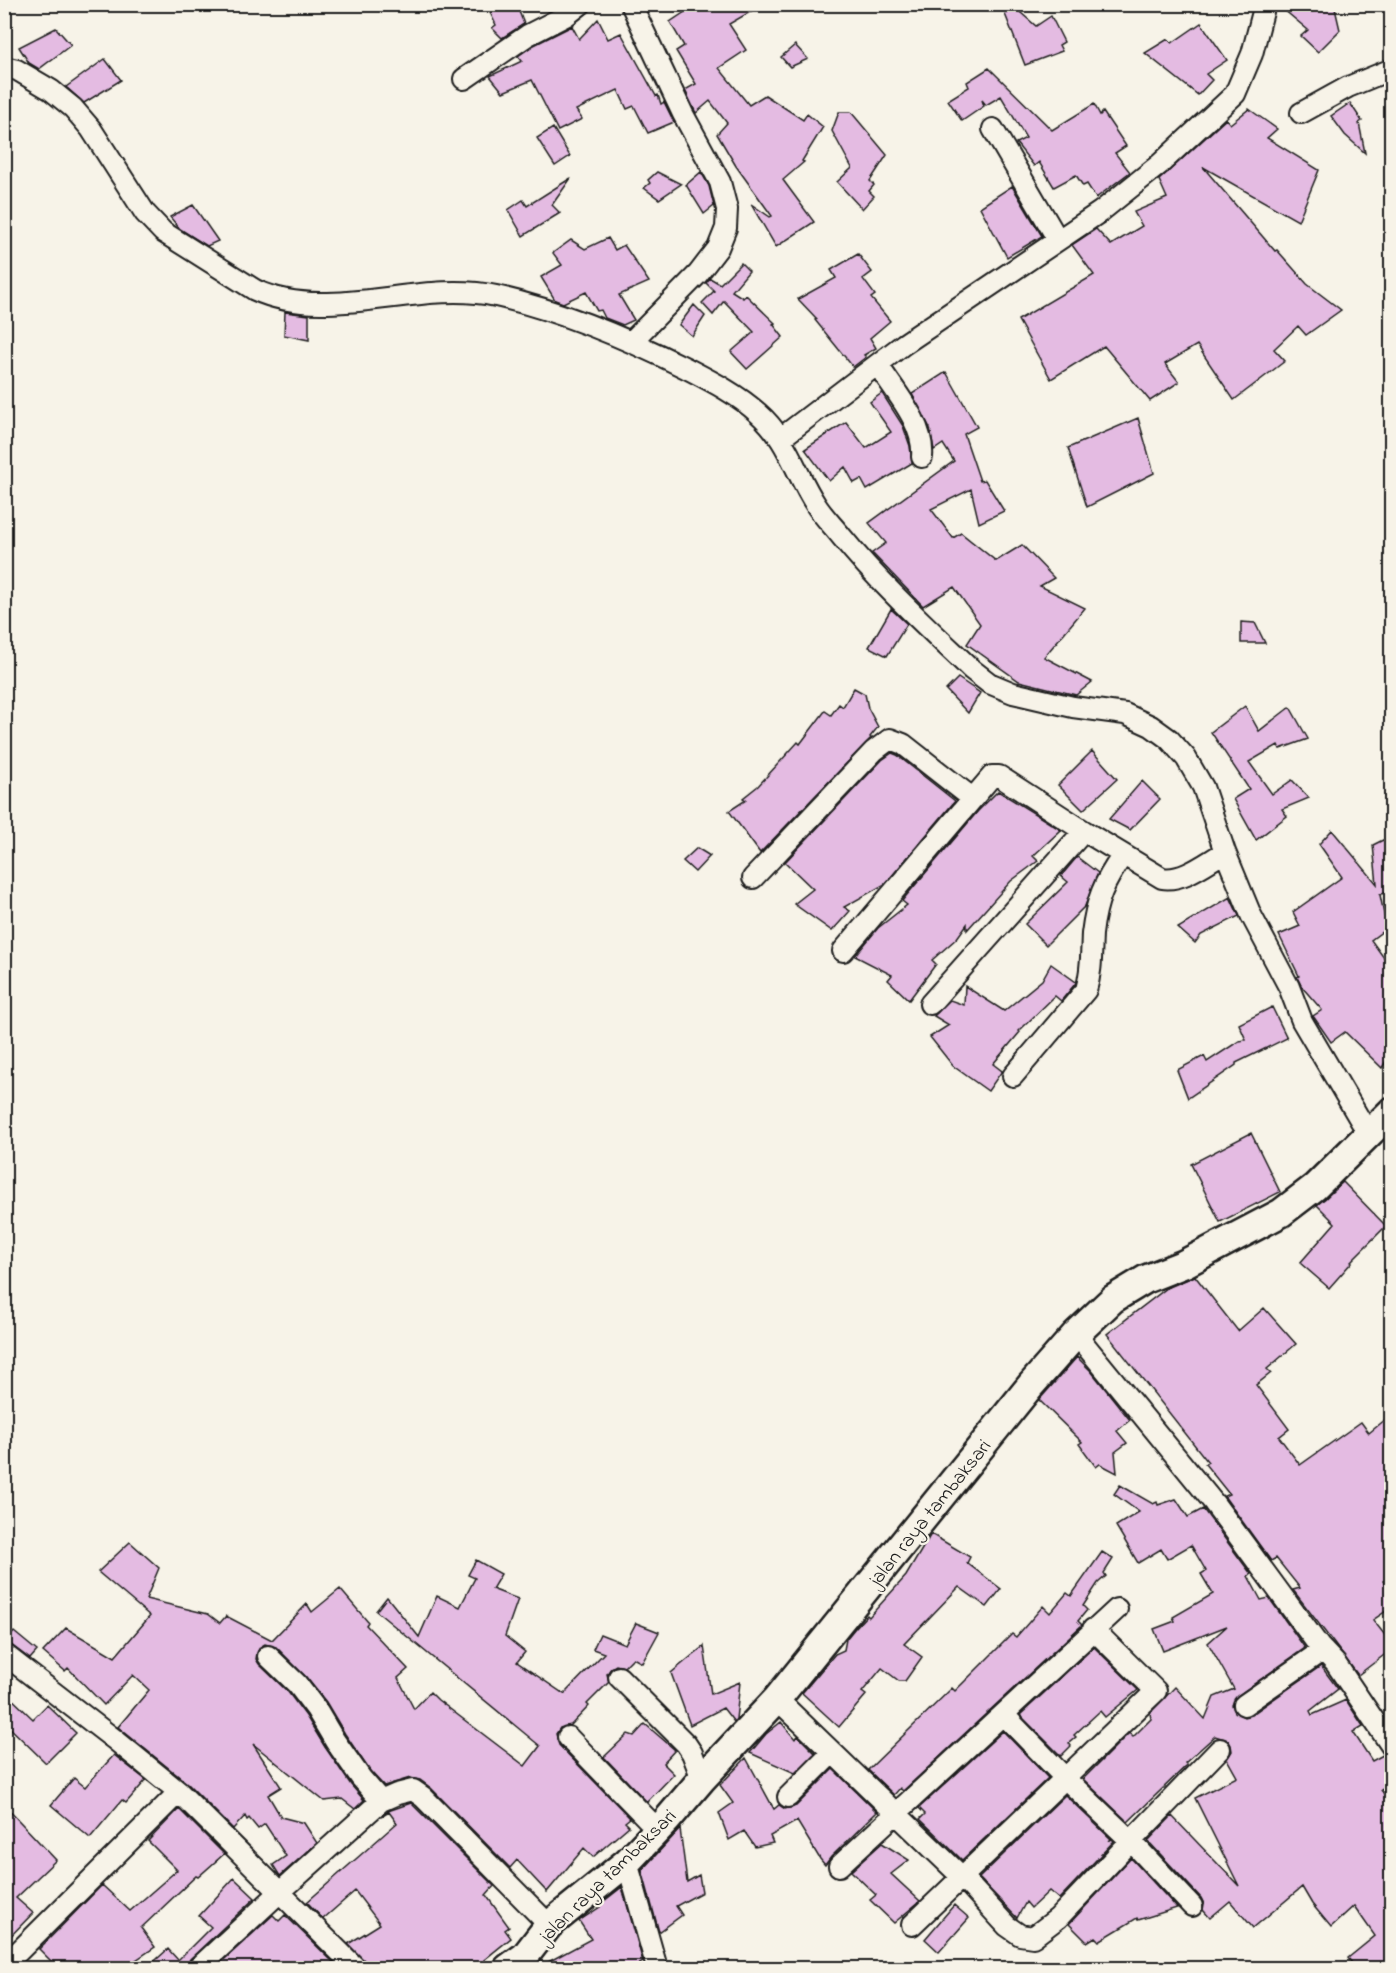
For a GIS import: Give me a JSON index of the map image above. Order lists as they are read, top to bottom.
{
  "streets": {
    "street": ["jalan raya tambaksari"]
  }
}
